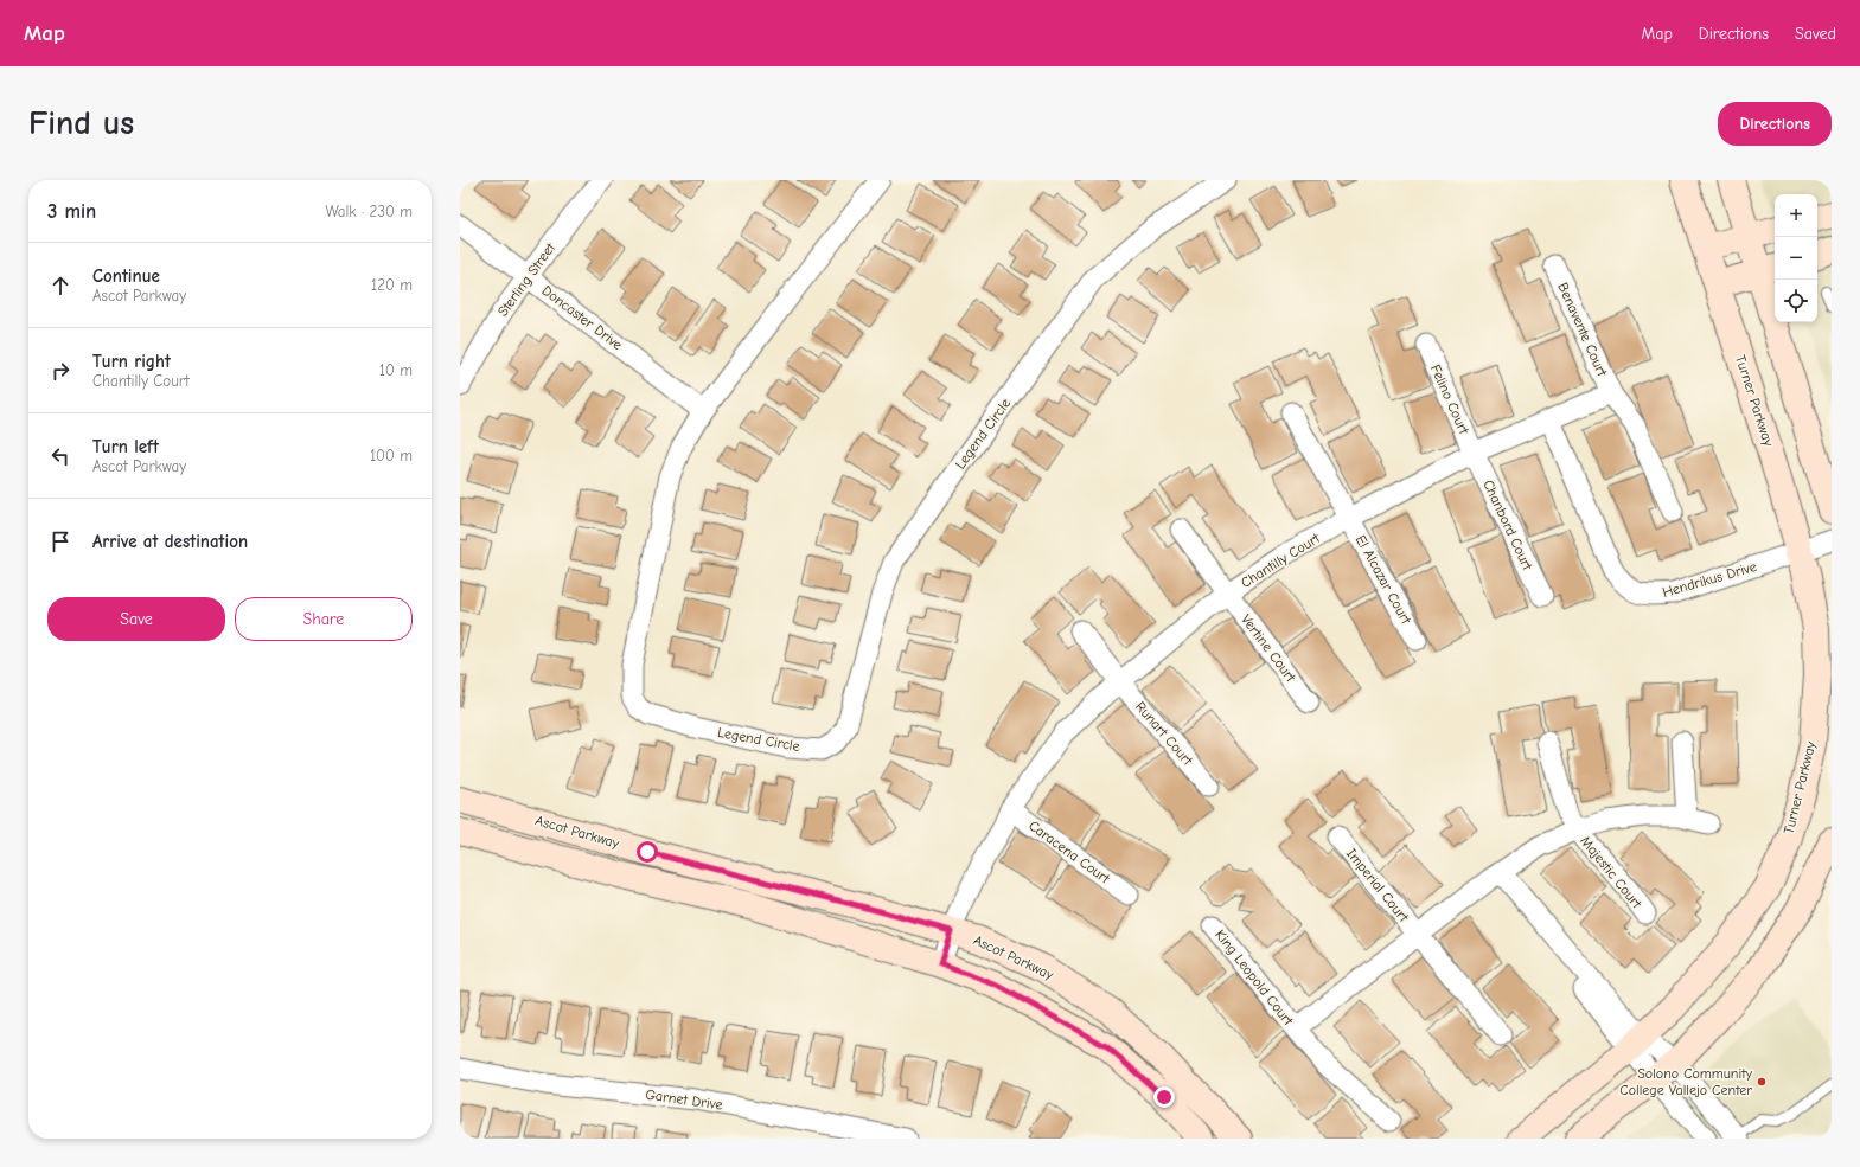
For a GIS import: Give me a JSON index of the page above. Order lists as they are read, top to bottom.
{
  "streets": {
    "street": [
      "Sterling Street",
      "Doncaster Drive",
      "Benavente Court",
      "Felino Court",
      "Turner Parkway",
      "Legend Circle",
      "Chanbord Court",
      "Chantilly Court",
      "El Alcazar Court",
      "Hendrikus Drive",
      "Vertine Court",
      "Runart Court",
      "Ascot Parkway",
      "Caracena Court",
      "Majestic Court",
      "Imperial Court",
      "King Leopold Court",
      "Garnet Drive"
    ]
  },
  "crossings": [
    ["Sterling Street", "Doncaster Drive"],
    ["Doncaster Drive", "Legend Circle"],
    ["Benavente Court", "Chantilly Court"],
    ["Felino Court", "Chanbord Court"],
    ["Felino Court", "Chantilly Court"],
    ["Turner Parkway", "Hendrikus Drive"],
    ["Chanbord Court", "Chantilly Court"],
    ["Chantilly Court", "El Alcazar Court"],
    ["Chantilly Court", "Hendrikus Drive"],
    ["Chantilly Court", "Vertine Court"],
    ["Chantilly Court", "Runart Court"],
    ["Chantilly Court", "Ascot Parkway"],
    ["Chantilly Court", "Caracena Court"]
  ],
  "places": ["Solono Community College Vallejo Center"],
  "page": {
    "header": "Map",
    "nav": ["Map", "Directions", "Saved"],
    "buttons": [
      "Directions",
      ["Save", "Share"]
    ],
    "title": "Find us",
    "heading": ["3 min", "Walk · 230 m"],
    "map_buttons": ["+", "−"],
    "list": [
      ["Continue", "Ascot Parkway", "120 m"],
      ["Turn right", "Chantilly Court", "10 m"],
      ["Turn left", "Ascot Parkway", "100 m"],
      "Arrive at destination"
    ]
  }
}
